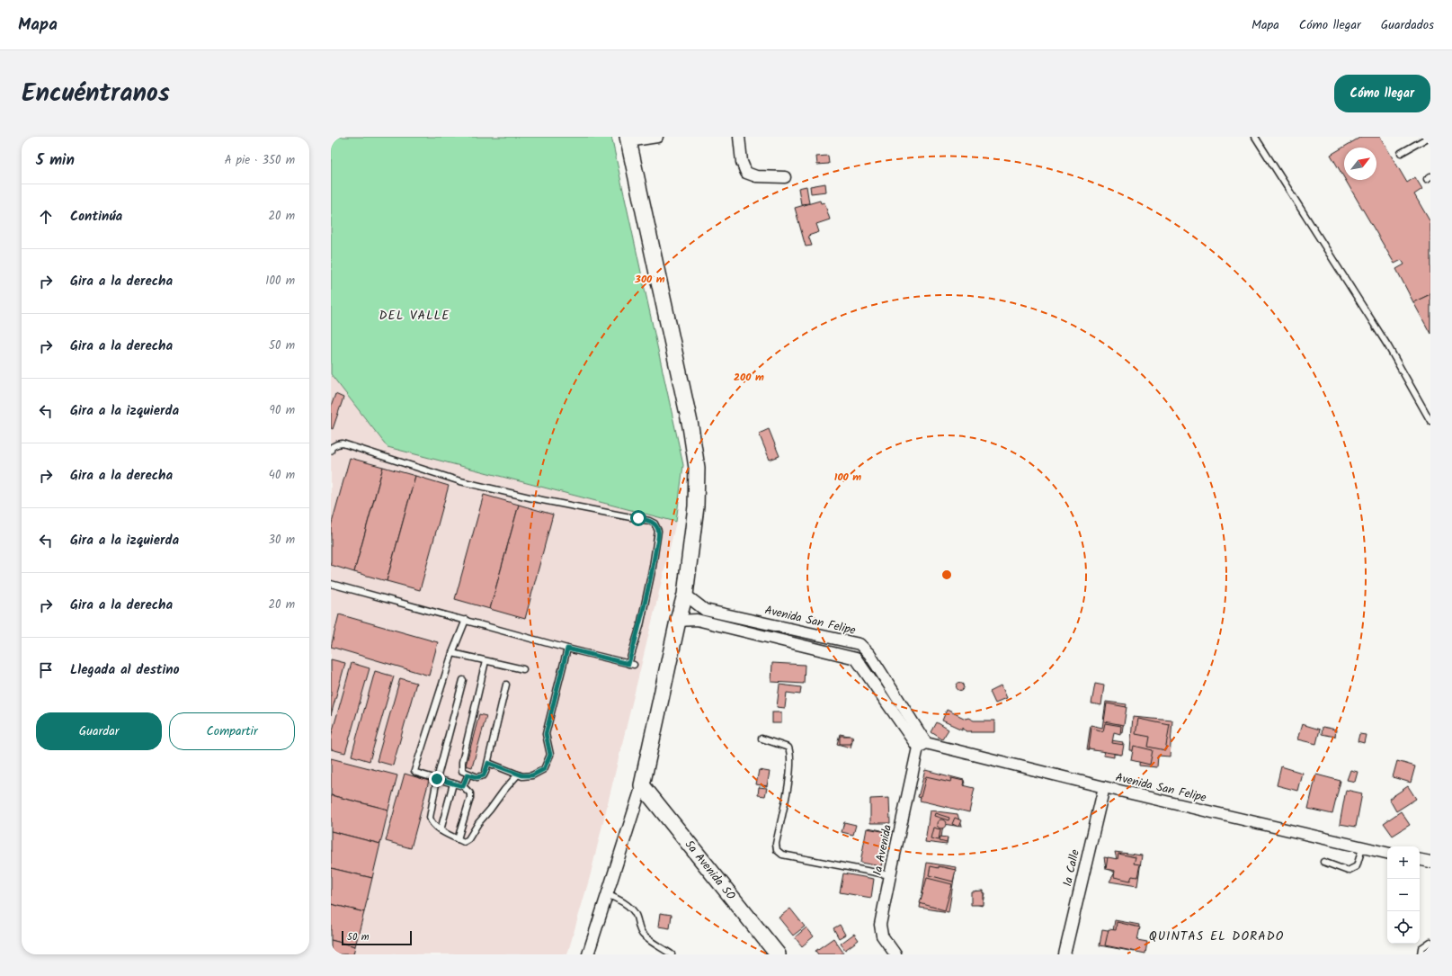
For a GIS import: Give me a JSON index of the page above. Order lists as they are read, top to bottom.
{
  "streets": {
    "street": [
      "Avenida San Felipe",
      "1a Avenida",
      "1a Calle",
      "5a Avenida SO"
    ]
  },
  "crossings": [
    ["Avenida San Felipe", "1a Avenida"],
    ["Avenida San Felipe", "1a Calle"]
  ],
  "districts": ["DEL VALLE", "QUINTAS EL DORADO"],
  "scale_bar": "50 m",
  "north": "top right",
  "page": {
    "header": "Mapa",
    "nav": ["Mapa", "Cómo llegar", "Guardados"],
    "title": "Encuéntranos",
    "buttons": [
      "Cómo llegar",
      ["Guardar", "Compartir"]
    ],
    "heading": ["5 min", "A pie · 350 m"],
    "list": [
      ["Continúa", "20 m"],
      ["Gira a la derecha", "100 m"],
      ["Gira a la derecha", "50 m"],
      ["Gira a la izquierda", "90 m"],
      ["Gira a la derecha", "40 m"],
      ["Gira a la izquierda", "30 m"],
      ["Gira a la derecha", "20 m"],
      "Llegada al destino"
    ],
    "map_buttons": ["+", "−"],
    "scale": "50 m"
  },
  "rings": ["300 m", "200 m", "100 m"]
}
